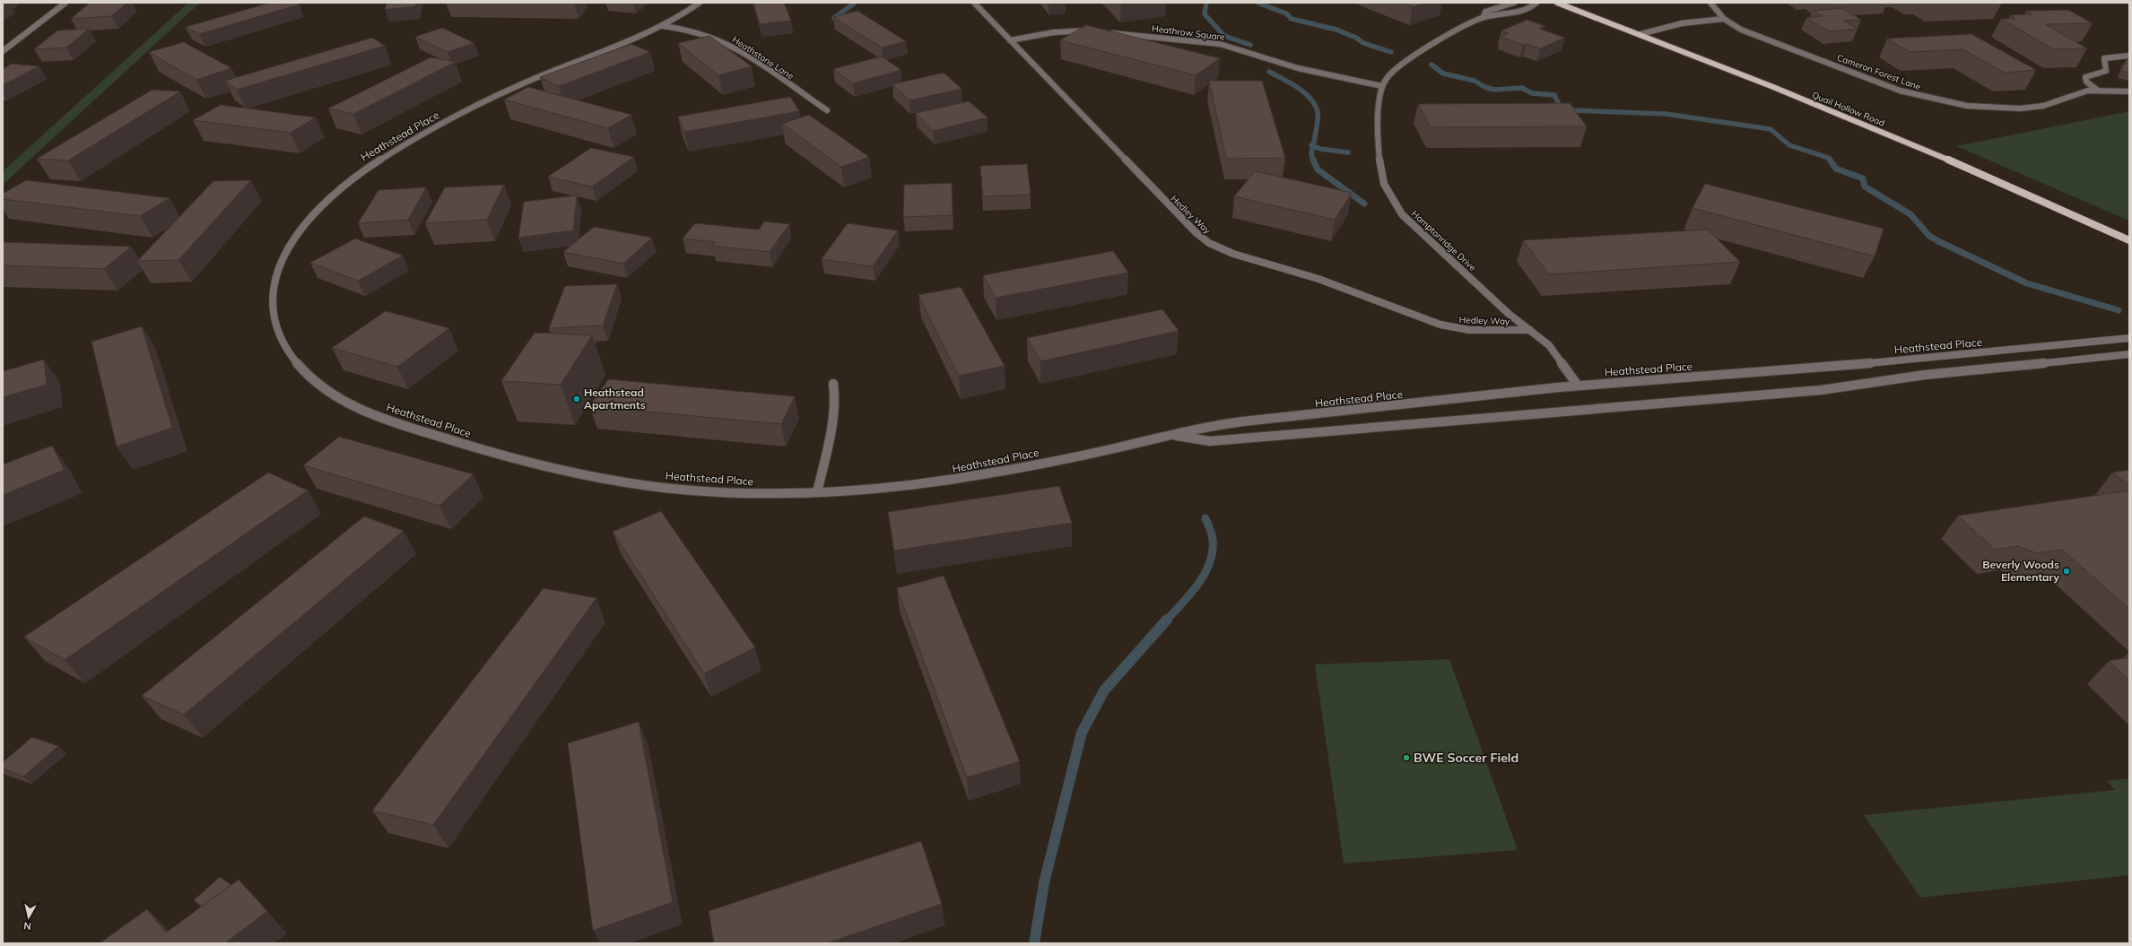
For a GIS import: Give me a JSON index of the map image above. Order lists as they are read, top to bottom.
{
  "streets": {
    "main road": ["Quail Hollow Road"],
    "street": [
      "Heathrow Square",
      "Heathstone Lane",
      "Cameron Forest Lane",
      "Heathstead Place",
      "Hedley Way",
      "Hamptonridge Drive"
    ]
  },
  "crossings": [
    ["Heathrow Square", "Hamptonridge Drive"],
    ["Heathstone Lane", "Heathstead Place"],
    ["Heathstead Place", "Hamptonridge Drive"],
    ["Hedley Way", "Hamptonridge Drive"]
  ],
  "places": ["Heathstead Apartments", "Beverly Woods Elementary", "BWE Soccer Field"],
  "north": "bottom"
}
